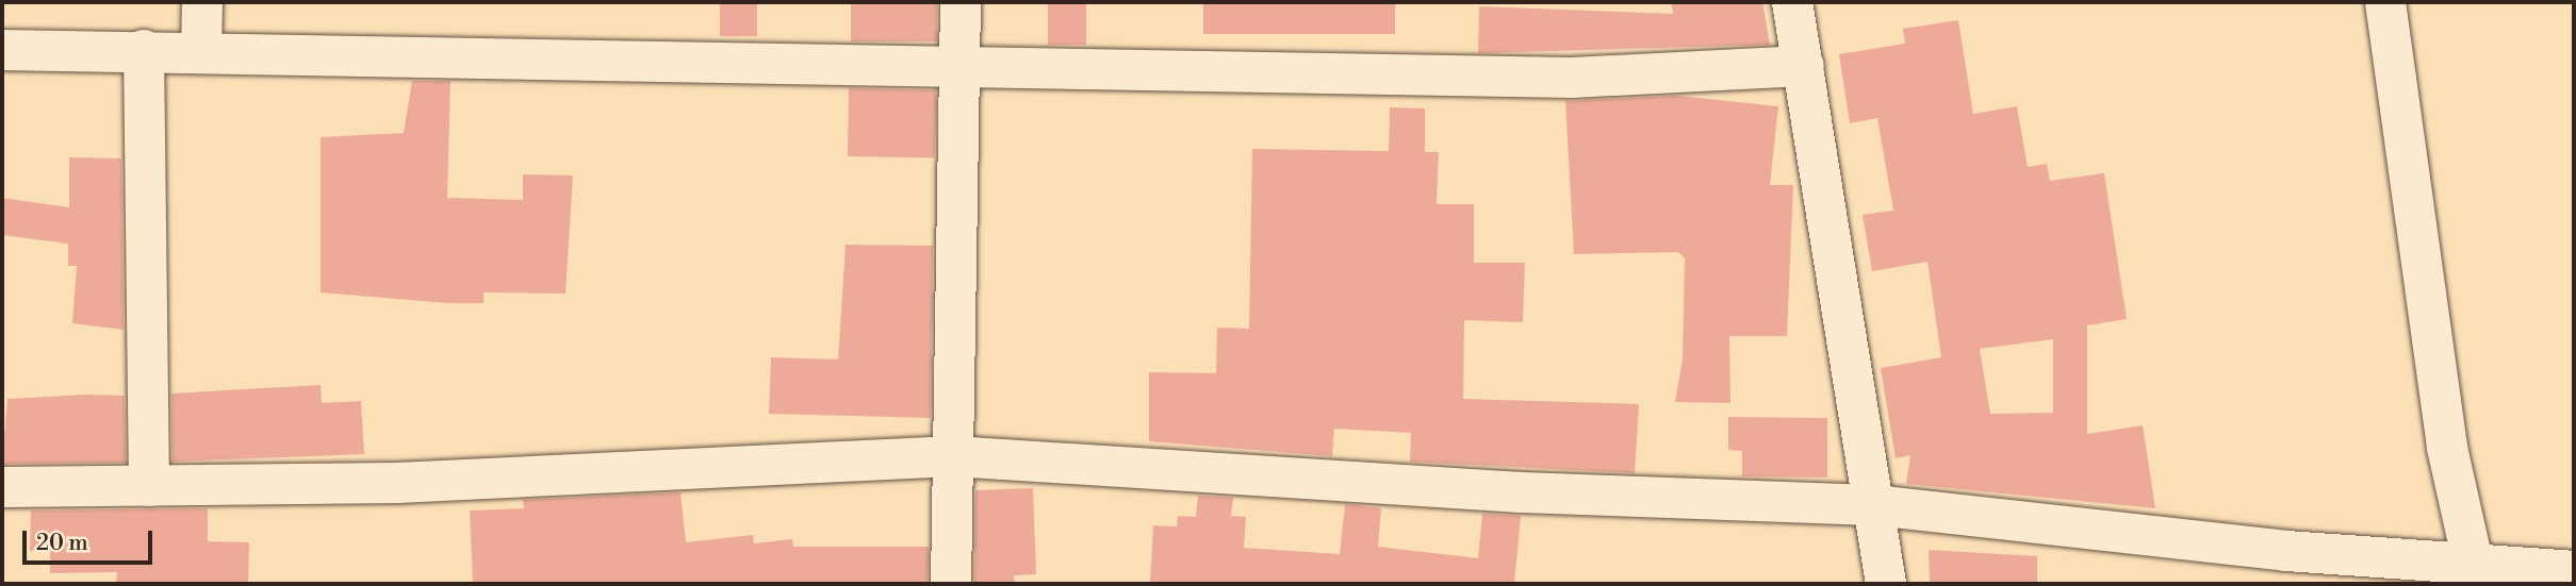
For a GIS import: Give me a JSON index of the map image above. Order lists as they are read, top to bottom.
{
  "scale_bar": "20 m"
}
